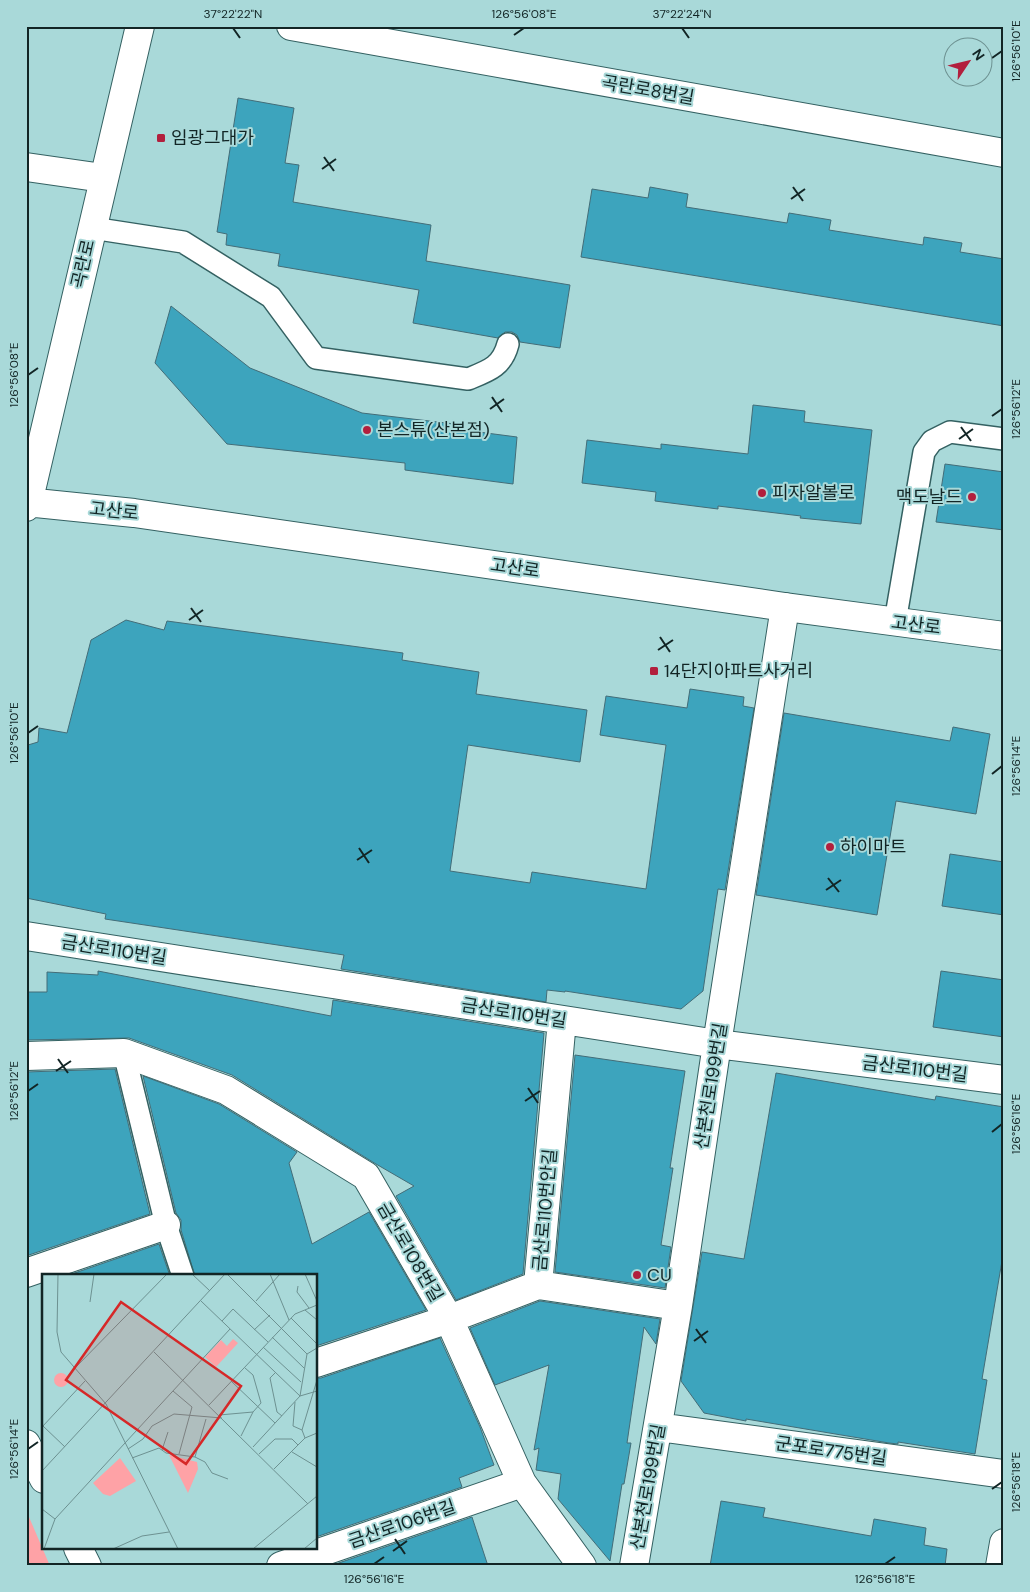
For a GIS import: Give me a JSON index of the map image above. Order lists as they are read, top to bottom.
{
  "streets": {
    "street": [
      "곡란로8번길",
      "곡란로",
      "고산로",
      "금산로110번길",
      "산본천로199번길",
      "금산로110번안길",
      "금산로108번길",
      "군포로775번길",
      "금산로106번길"
    ]
  },
  "crossings": [
    ["곡란로", "고산로"],
    ["고산로", "산본천로199번길"],
    ["금산로110번길", "산본천로199번길"],
    ["금산로110번길", "금산로110번안길"],
    ["산본천로199번길", "군포로775번길"],
    ["금산로110번안길", "금산로108번길"],
    ["금산로108번길", "금산로106번길"]
  ],
  "places": {
    "transit": ["임광그대가", "14단지아파트사거리"],
    "other": [
      "본스튜(산본점)",
      "피자알볼로",
      "맥도날드",
      "하이마트",
      "CU"
    ]
  },
  "north": "top right",
  "coordinates": [
    "37°22'22\"N",
    "126°56'08\"E",
    "37°22'24\"N",
    "126°56'10\"E",
    "126°56'12\"E",
    "126°56'14\"E",
    "126°56'16\"E",
    "126°56'18\"E"
  ]
}
